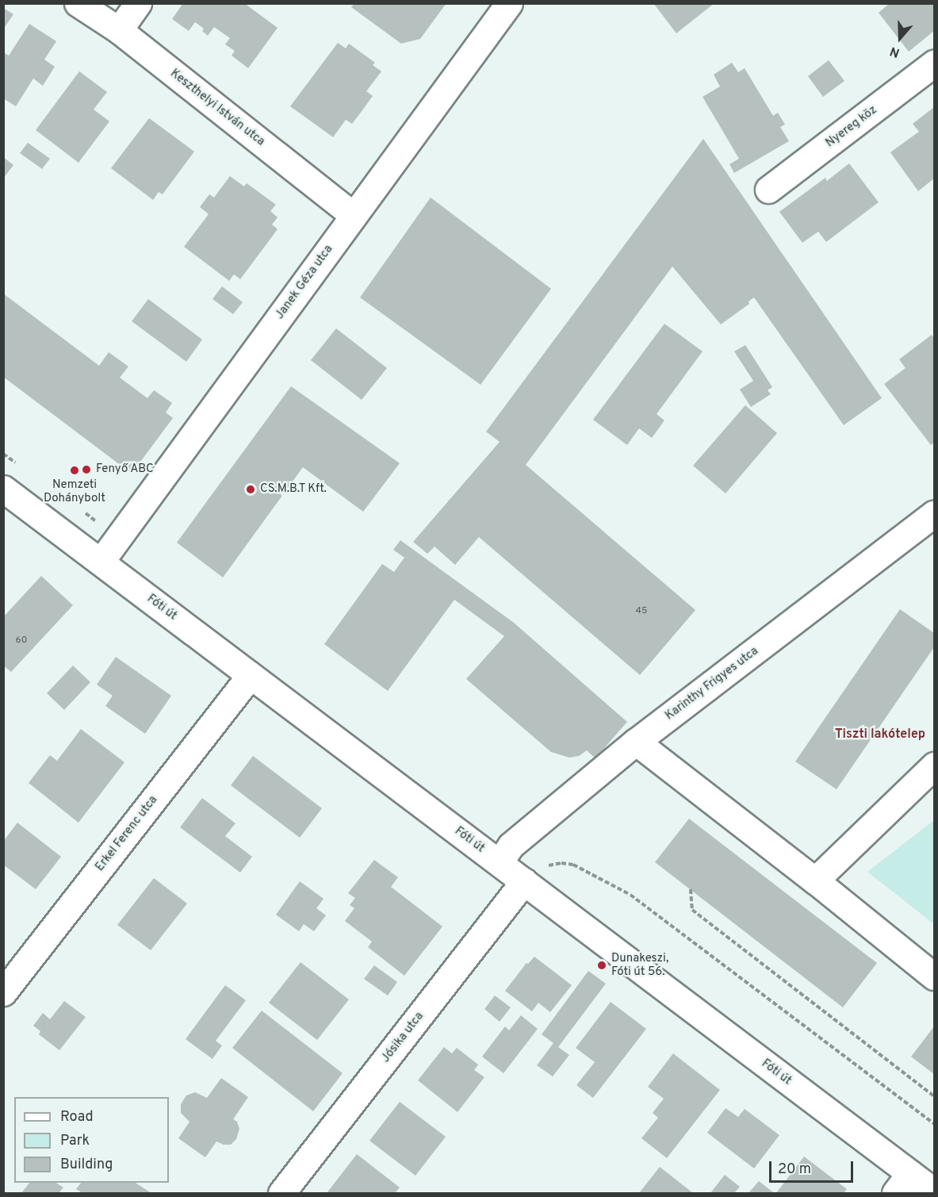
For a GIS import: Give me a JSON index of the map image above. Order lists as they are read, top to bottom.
{
  "streets": {
    "street": [
      "Keszthelyi István utca",
      "Nyereg köz",
      "Janek Géza utca",
      "Fóti út",
      "Karinthy Frigyes utca",
      "Erkel Ferenc utca",
      "Jósika utca"
    ]
  },
  "crossings": [
    ["Keszthelyi István utca", "Janek Géza utca"],
    ["Janek Géza utca", "Fóti út"],
    ["Fóti út", "Karinthy Frigyes utca"],
    ["Fóti út", "Erkel Ferenc utca"],
    ["Fóti út", "Jósika utca"]
  ],
  "districts": ["Tiszti lakótelep"],
  "places": [
    "Fenyő ABC",
    "Nemzeti Dohánybolt",
    "CS.M.B.T Kft.",
    "Dunakeszi, Fóti út 56."
  ],
  "house_numbers": ["45", "60"],
  "legend": ["Road", "Park", "Building"],
  "scale_bar": "20 m",
  "north": "bottom"
}
